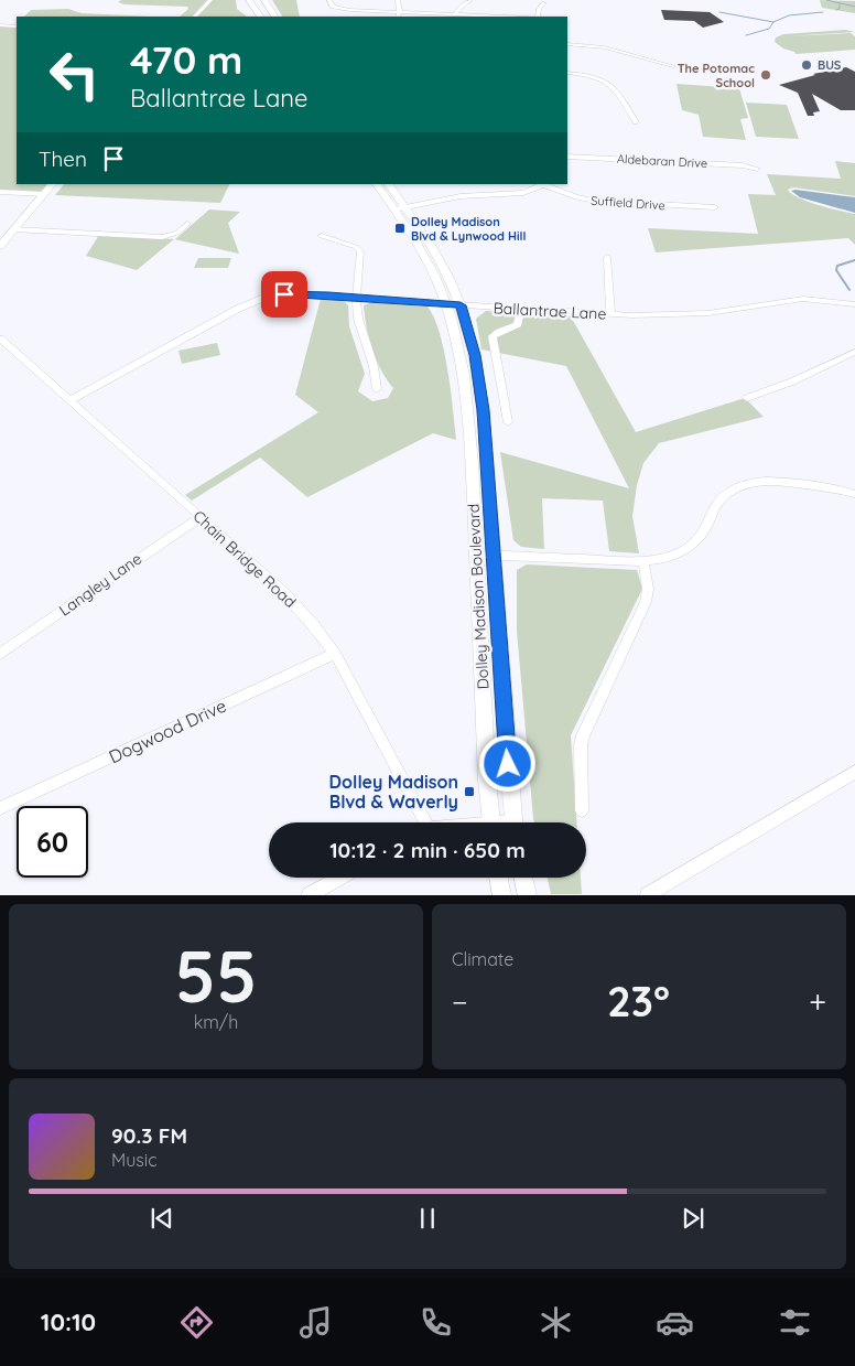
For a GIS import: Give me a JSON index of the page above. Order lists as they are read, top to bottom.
{
  "streets": {
    "main road": ["Dolley Madison Boulevard"],
    "street": [
      "Aldebaran Drive",
      "Suffield Drive",
      "Ballantrae Lane",
      "Chain Bridge Road",
      "Langley Lane",
      "Dogwood Drive"
    ]
  },
  "crossings": [
    ["Ballantrae Lane", "Chain Bridge Road"],
    ["Ballantrae Lane", "Dolley Madison Boulevard"],
    ["Chain Bridge Road", "Langley Lane"],
    ["Chain Bridge Road", "Dogwood Drive"]
  ],
  "places": {
    "other": ["BUS", "The Potomac School"],
    "transit": ["Dolley Madison Blvd & Lynwood Hill", "Dolley Madison Blvd & Waverly"]
  },
  "page": {
    "turn": ["470 m", "Ballantrae Lane"],
    "then": "Then",
    "limit": "60",
    "trip": "10:12 · 2 min · 650 m",
    "tile": [
      ["55", "km/h"],
      "Climate"
    ],
    "heat": ["−", "23°", "+"],
    "song": ["90.3 FM", "Music"],
    "tabs": "10:10"
  }
}
